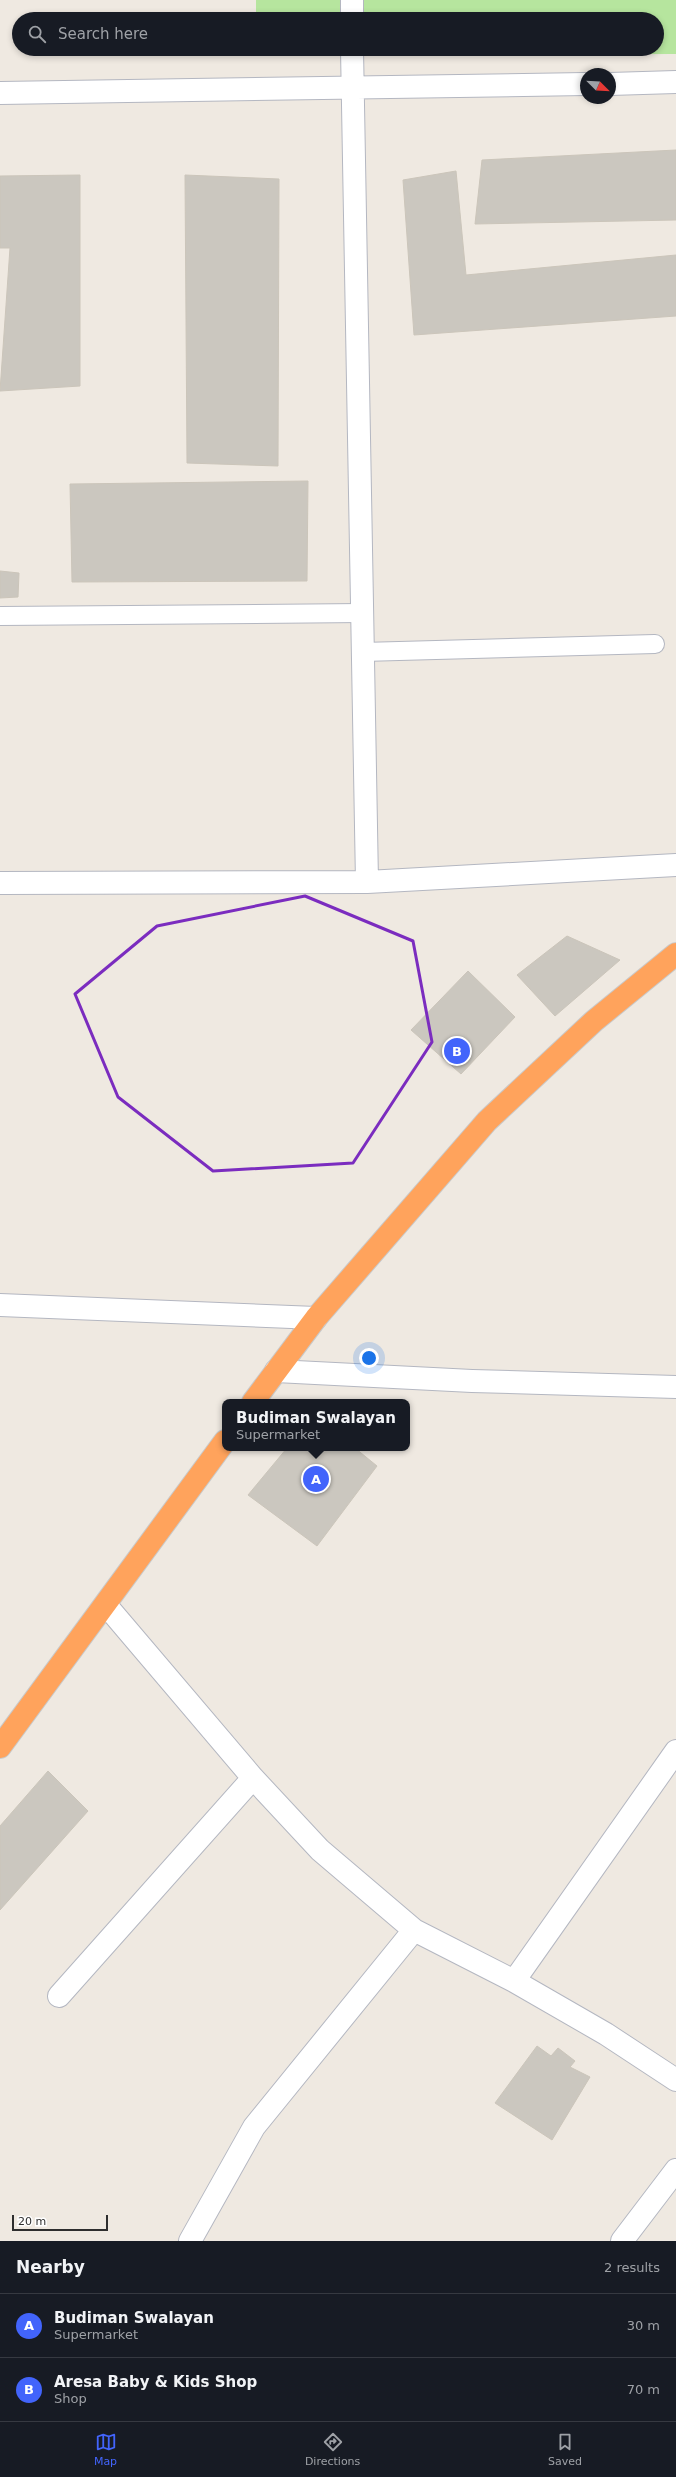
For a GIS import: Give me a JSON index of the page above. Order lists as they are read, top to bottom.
{
  "scale_bar": "20 m",
  "north": "bottom right",
  "page": {
    "search": "Search here",
    "pins": ["B", "A"],
    "popup": ["Budiman Swalayan", "Supermarket"],
    "scale": "20 m",
    "heading": ["Nearby", "2 results"],
    "list": [
      {
        "mark": "A",
        "name": "Budiman Swalayan",
        "note": "Supermarket",
        "value": "30 m"
      },
      {
        "mark": "B",
        "name": "Aresa Baby & Kids Shop",
        "note": "Shop",
        "value": "70 m"
      }
    ],
    "nav": ["Map", "Directions", "Saved"]
  }
}
